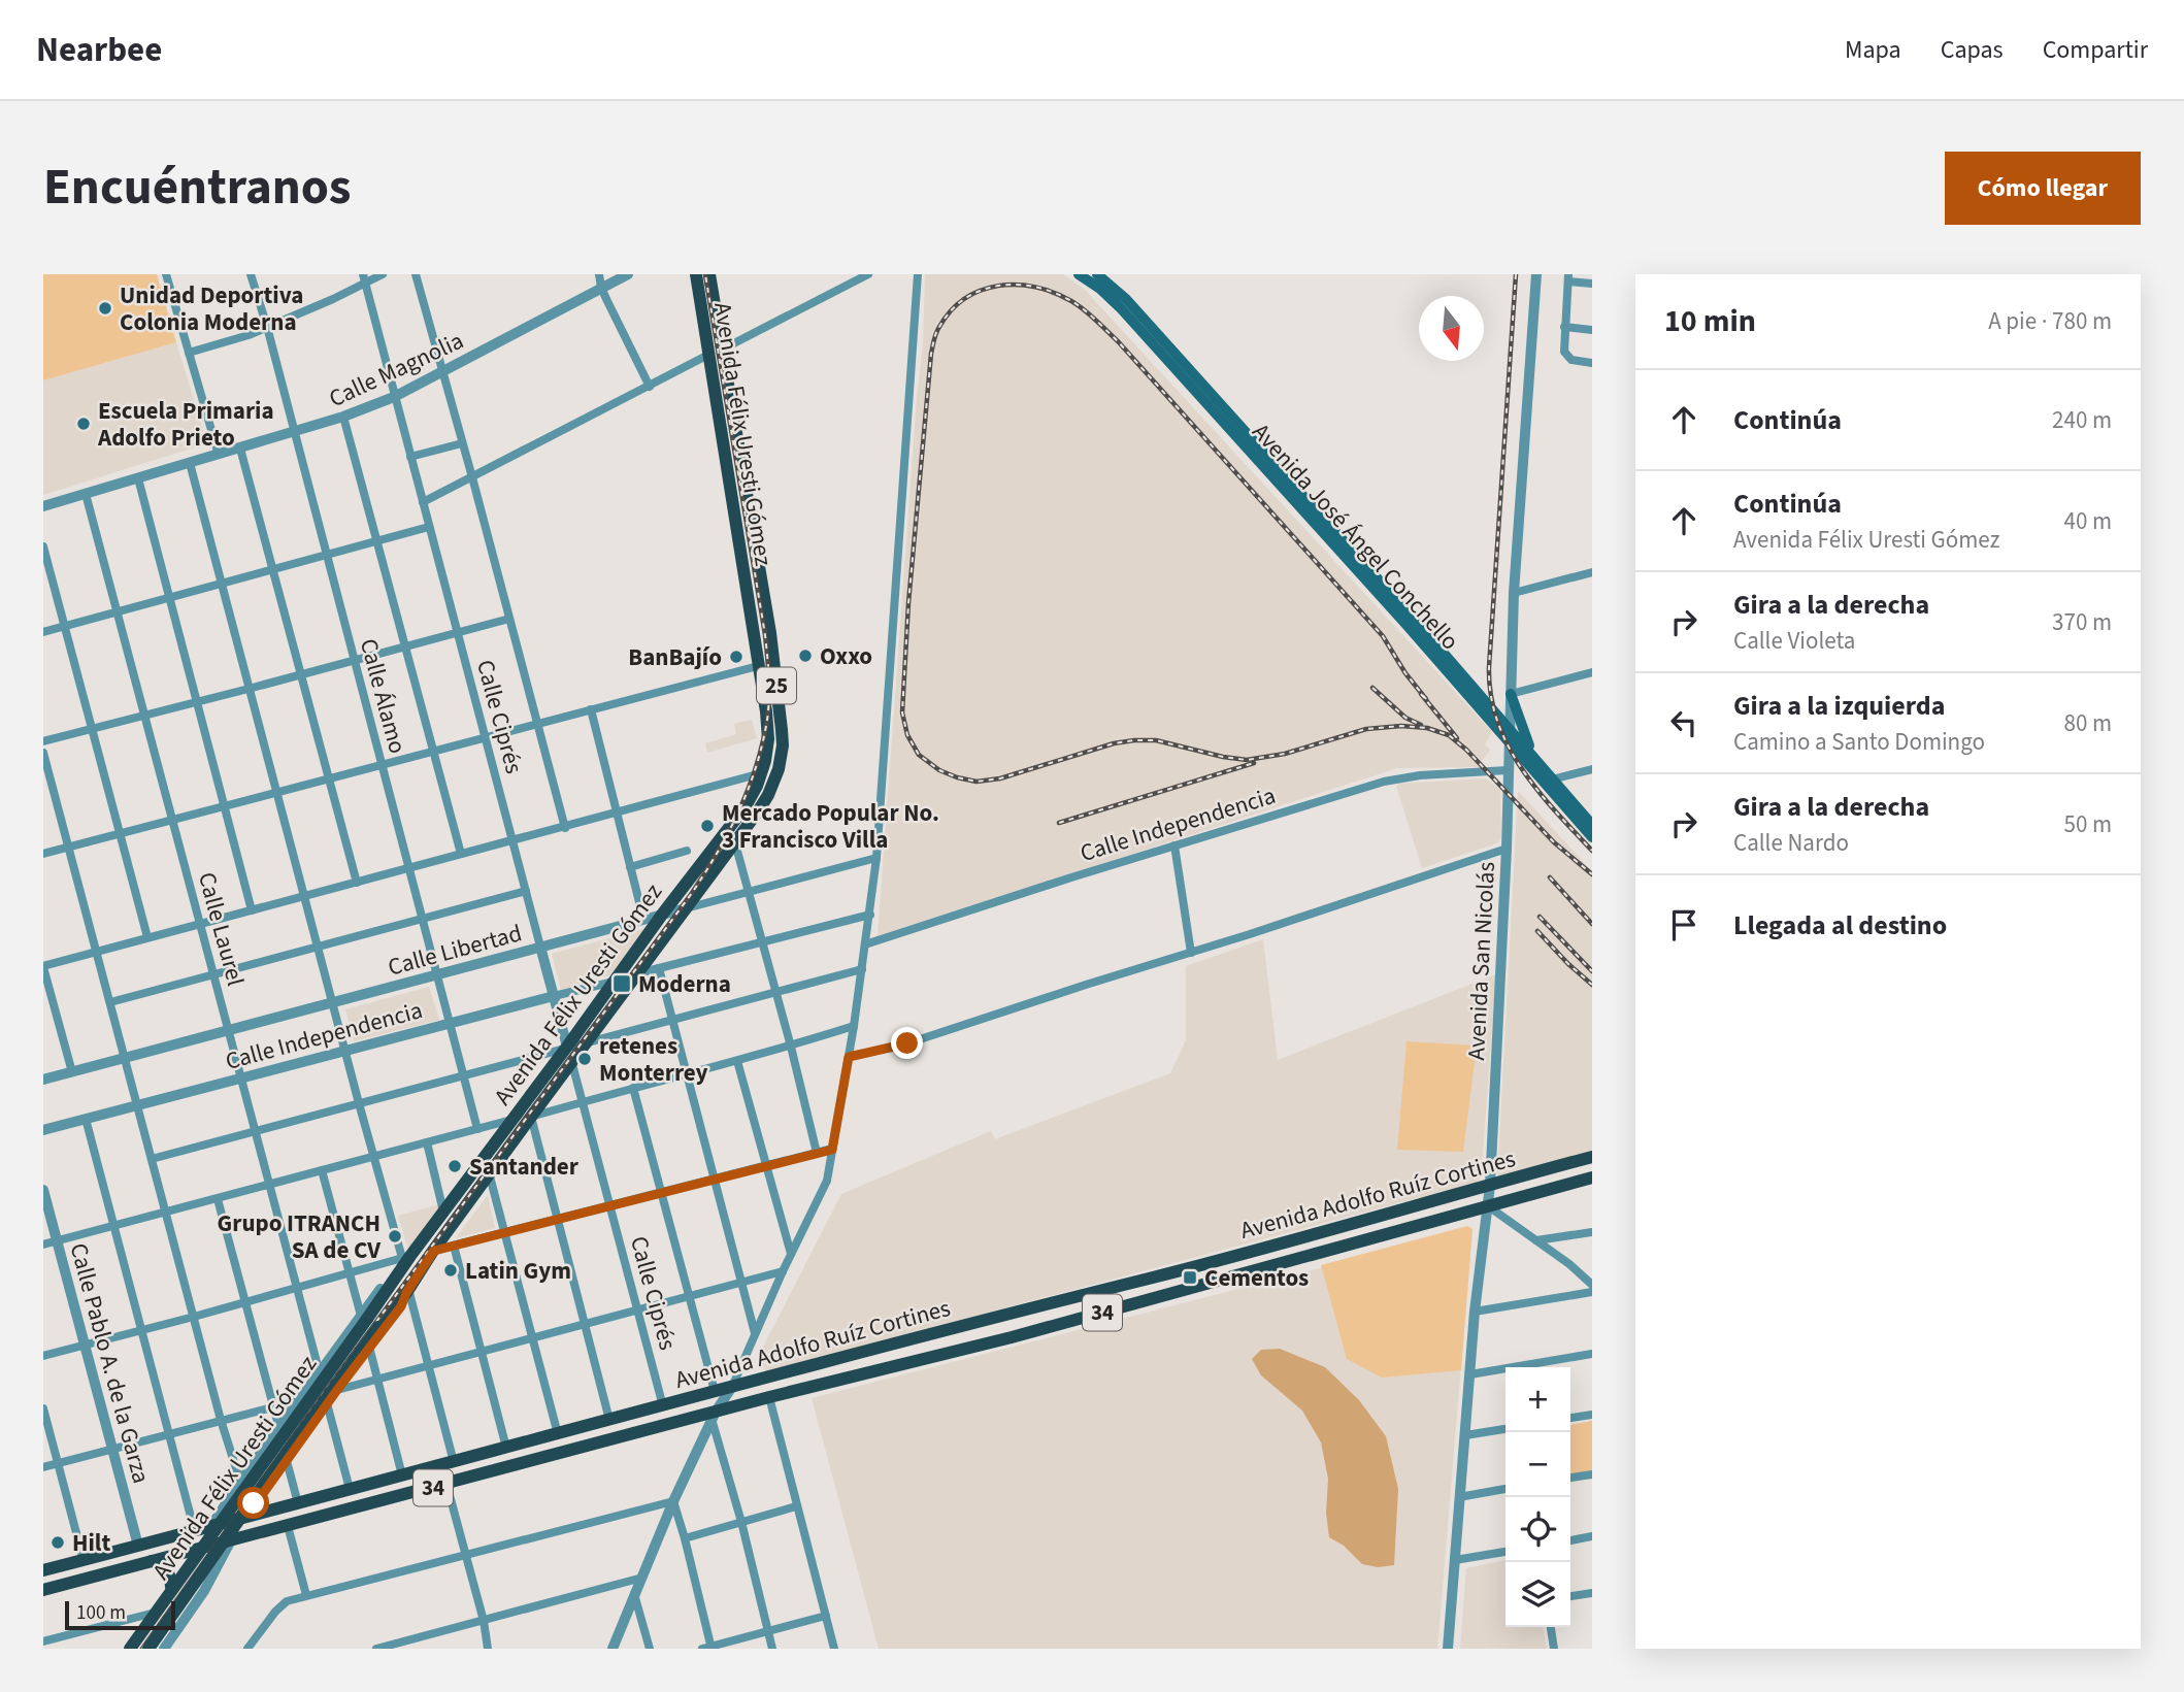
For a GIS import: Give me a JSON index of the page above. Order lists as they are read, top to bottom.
{
  "streets": {
    "main road": [
      "Avenida Félix Uresti Gómez",
      "Avenida José Ángel Conchello",
      "25",
      "Avenida Adolfo Ruíz Cortines",
      "34"
    ],
    "street": [
      "Calle Magnolia",
      "Calle Álamo",
      "Calle Ciprés",
      "Calle Independencia",
      "Calle Laurel",
      "Calle Libertad",
      "Avenida San Nicolás",
      "Calle Pablo A. de la Garza"
    ]
  },
  "crossings": [
    ["Calle Magnolia", "Calle Álamo"],
    ["Calle Magnolia", "Calle Ciprés"],
    ["Calle Magnolia", "Calle Laurel"],
    ["Avenida Félix Uresti Gómez", "Calle Ciprés"],
    ["Avenida Félix Uresti Gómez", "Calle Independencia"],
    ["Avenida Félix Uresti Gómez", "Calle Libertad"],
    ["Avenida José Ángel Conchello", "Avenida San Nicolás"],
    ["Calle Álamo", "Calle Independencia"],
    ["Calle Álamo", "Calle Libertad"],
    ["Calle Ciprés", "Calle Independencia"],
    ["Calle Ciprés", "Calle Libertad"],
    ["Calle Ciprés", "Avenida Adolfo Ruíz Cortines"],
    ["Calle Independencia", "Calle Laurel"],
    ["Calle Independencia", "Avenida San Nicolás"],
    ["Calle Laurel", "Calle Libertad"],
    ["Avenida San Nicolás", "Avenida Adolfo Ruíz Cortines"],
    ["Avenida Adolfo Ruíz Cortines", "Calle Pablo A. de la Garza"]
  ],
  "places": {
    "other": [
      "Unidad Deportiva Colonia Moderna",
      "Escuela Primaria Adolfo Prieto",
      "Oxxo",
      "BanBajío",
      "Mercado Popular No. 3 Francisco Villa",
      "retenes Monterrey",
      "Santander",
      "Grupo ITRANCH SA de CV",
      "Latin Gym",
      "Hilt"
    ],
    "transit": ["Moderna", "Cementos"]
  },
  "scale_bar": "100 m",
  "north": "bottom",
  "page": {
    "header": "Nearbee",
    "nav": ["Mapa", "Capas", "Compartir"],
    "title": "Encuéntranos",
    "buttons": "Cómo llegar",
    "heading": ["10 min", "A pie · 780 m"],
    "list": [
      ["Continúa", "240 m"],
      ["Continúa", "Avenida Félix Uresti Gómez", "40 m"],
      ["Gira a la derecha", "Calle Violeta", "370 m"],
      ["Gira a la izquierda", "Camino a Santo Domingo", "80 m"],
      ["Gira a la derecha", "Calle Nardo", "50 m"],
      "Llegada al destino"
    ],
    "map_buttons": ["+", "−"],
    "scale": "100 m"
  }
}
